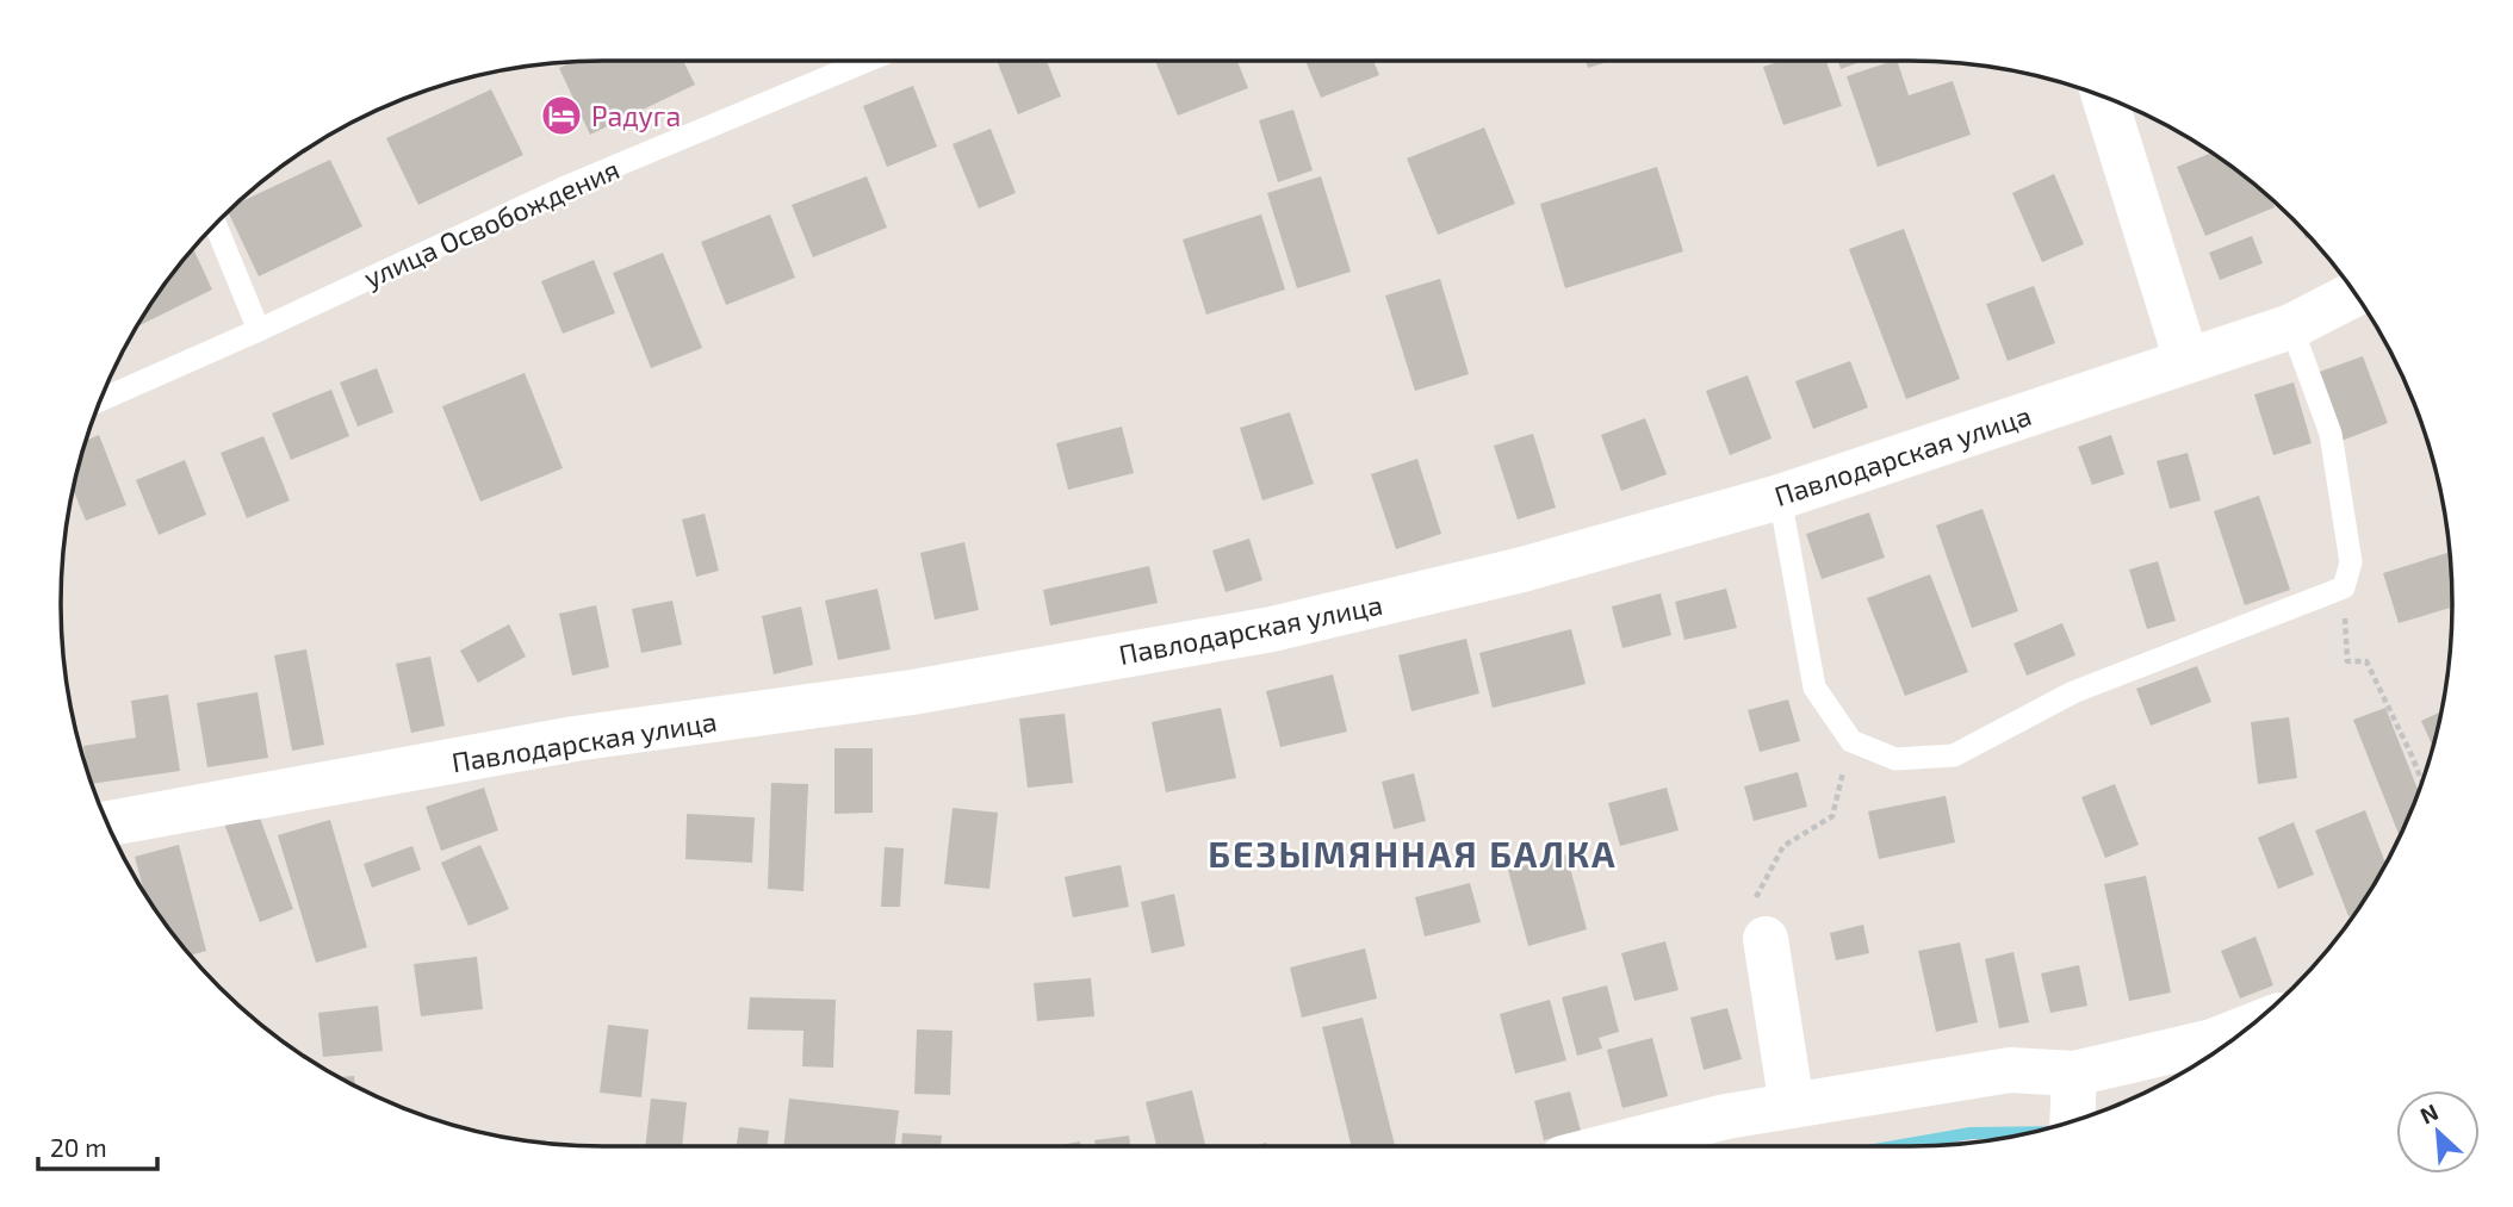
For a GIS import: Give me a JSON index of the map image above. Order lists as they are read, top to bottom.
{
  "streets": {
    "street": ["Павлодарская улица"],
    "lane": ["улица Освобождения"]
  },
  "districts": ["БЕЗЫМЯННАЯ БАЛКА"],
  "places": {
    "hotel": ["Радуга"]
  },
  "scale_bar": "20 m",
  "north": "top left"
}
